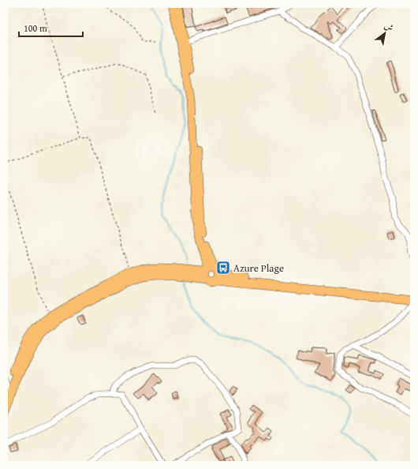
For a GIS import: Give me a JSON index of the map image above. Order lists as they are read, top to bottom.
{
  "places": {
    "bus stop": ["Azure Plage"]
  },
  "scale_bar": "100 m",
  "north": "top right"
}
